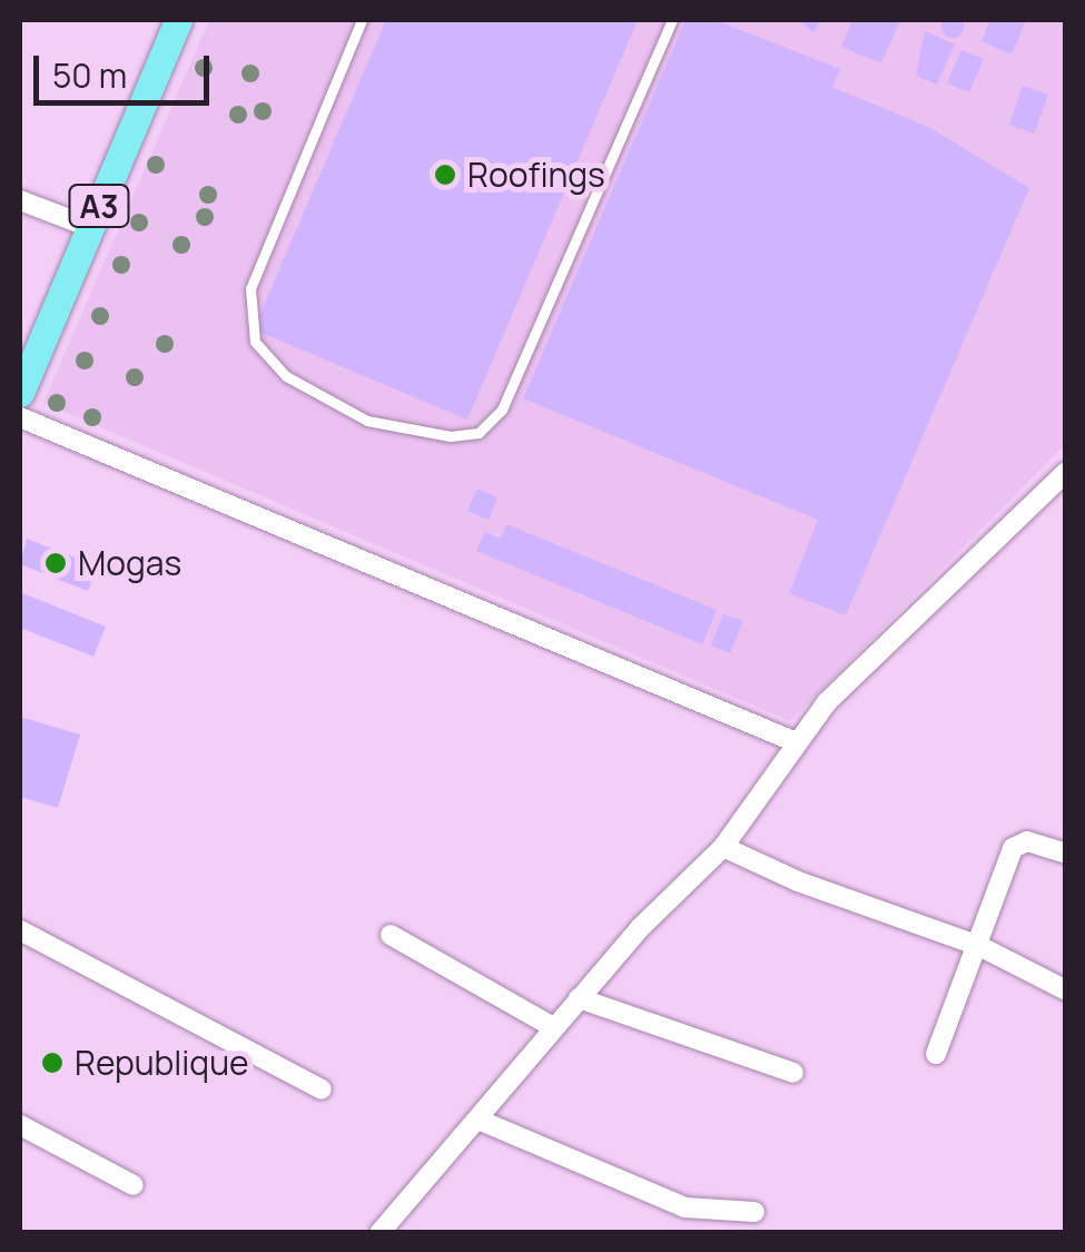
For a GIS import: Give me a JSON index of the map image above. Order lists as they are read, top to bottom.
{
  "streets": {
    "main road": ["A3"]
  },
  "places": ["Roofings", "Mogas", "Republique"],
  "scale_bar": "50 m"
}
